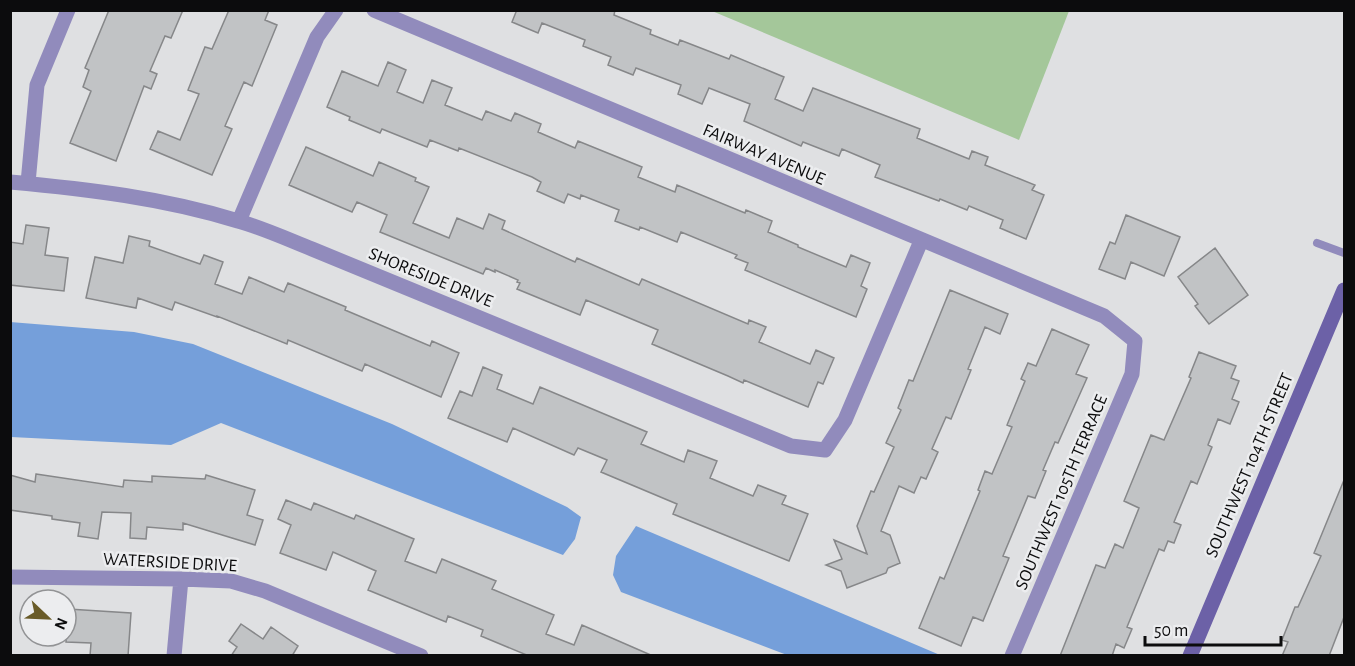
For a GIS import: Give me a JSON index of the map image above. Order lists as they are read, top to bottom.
{
  "streets": {
    "main road": ["SOUTHWEST 104TH STREET"],
    "street": [
      "FAIRWAY AVENUE",
      "SHORESIDE DRIVE",
      "SOUTHWEST 105TH TERRACE",
      "WATERSIDE DRIVE"
    ]
  },
  "crossings": [
    ["FAIRWAY AVENUE", "SHORESIDE DRIVE"],
    ["FAIRWAY AVENUE", "SOUTHWEST 105TH TERRACE"]
  ],
  "scale_bar": "50 m",
  "north": "bottom right"
}
